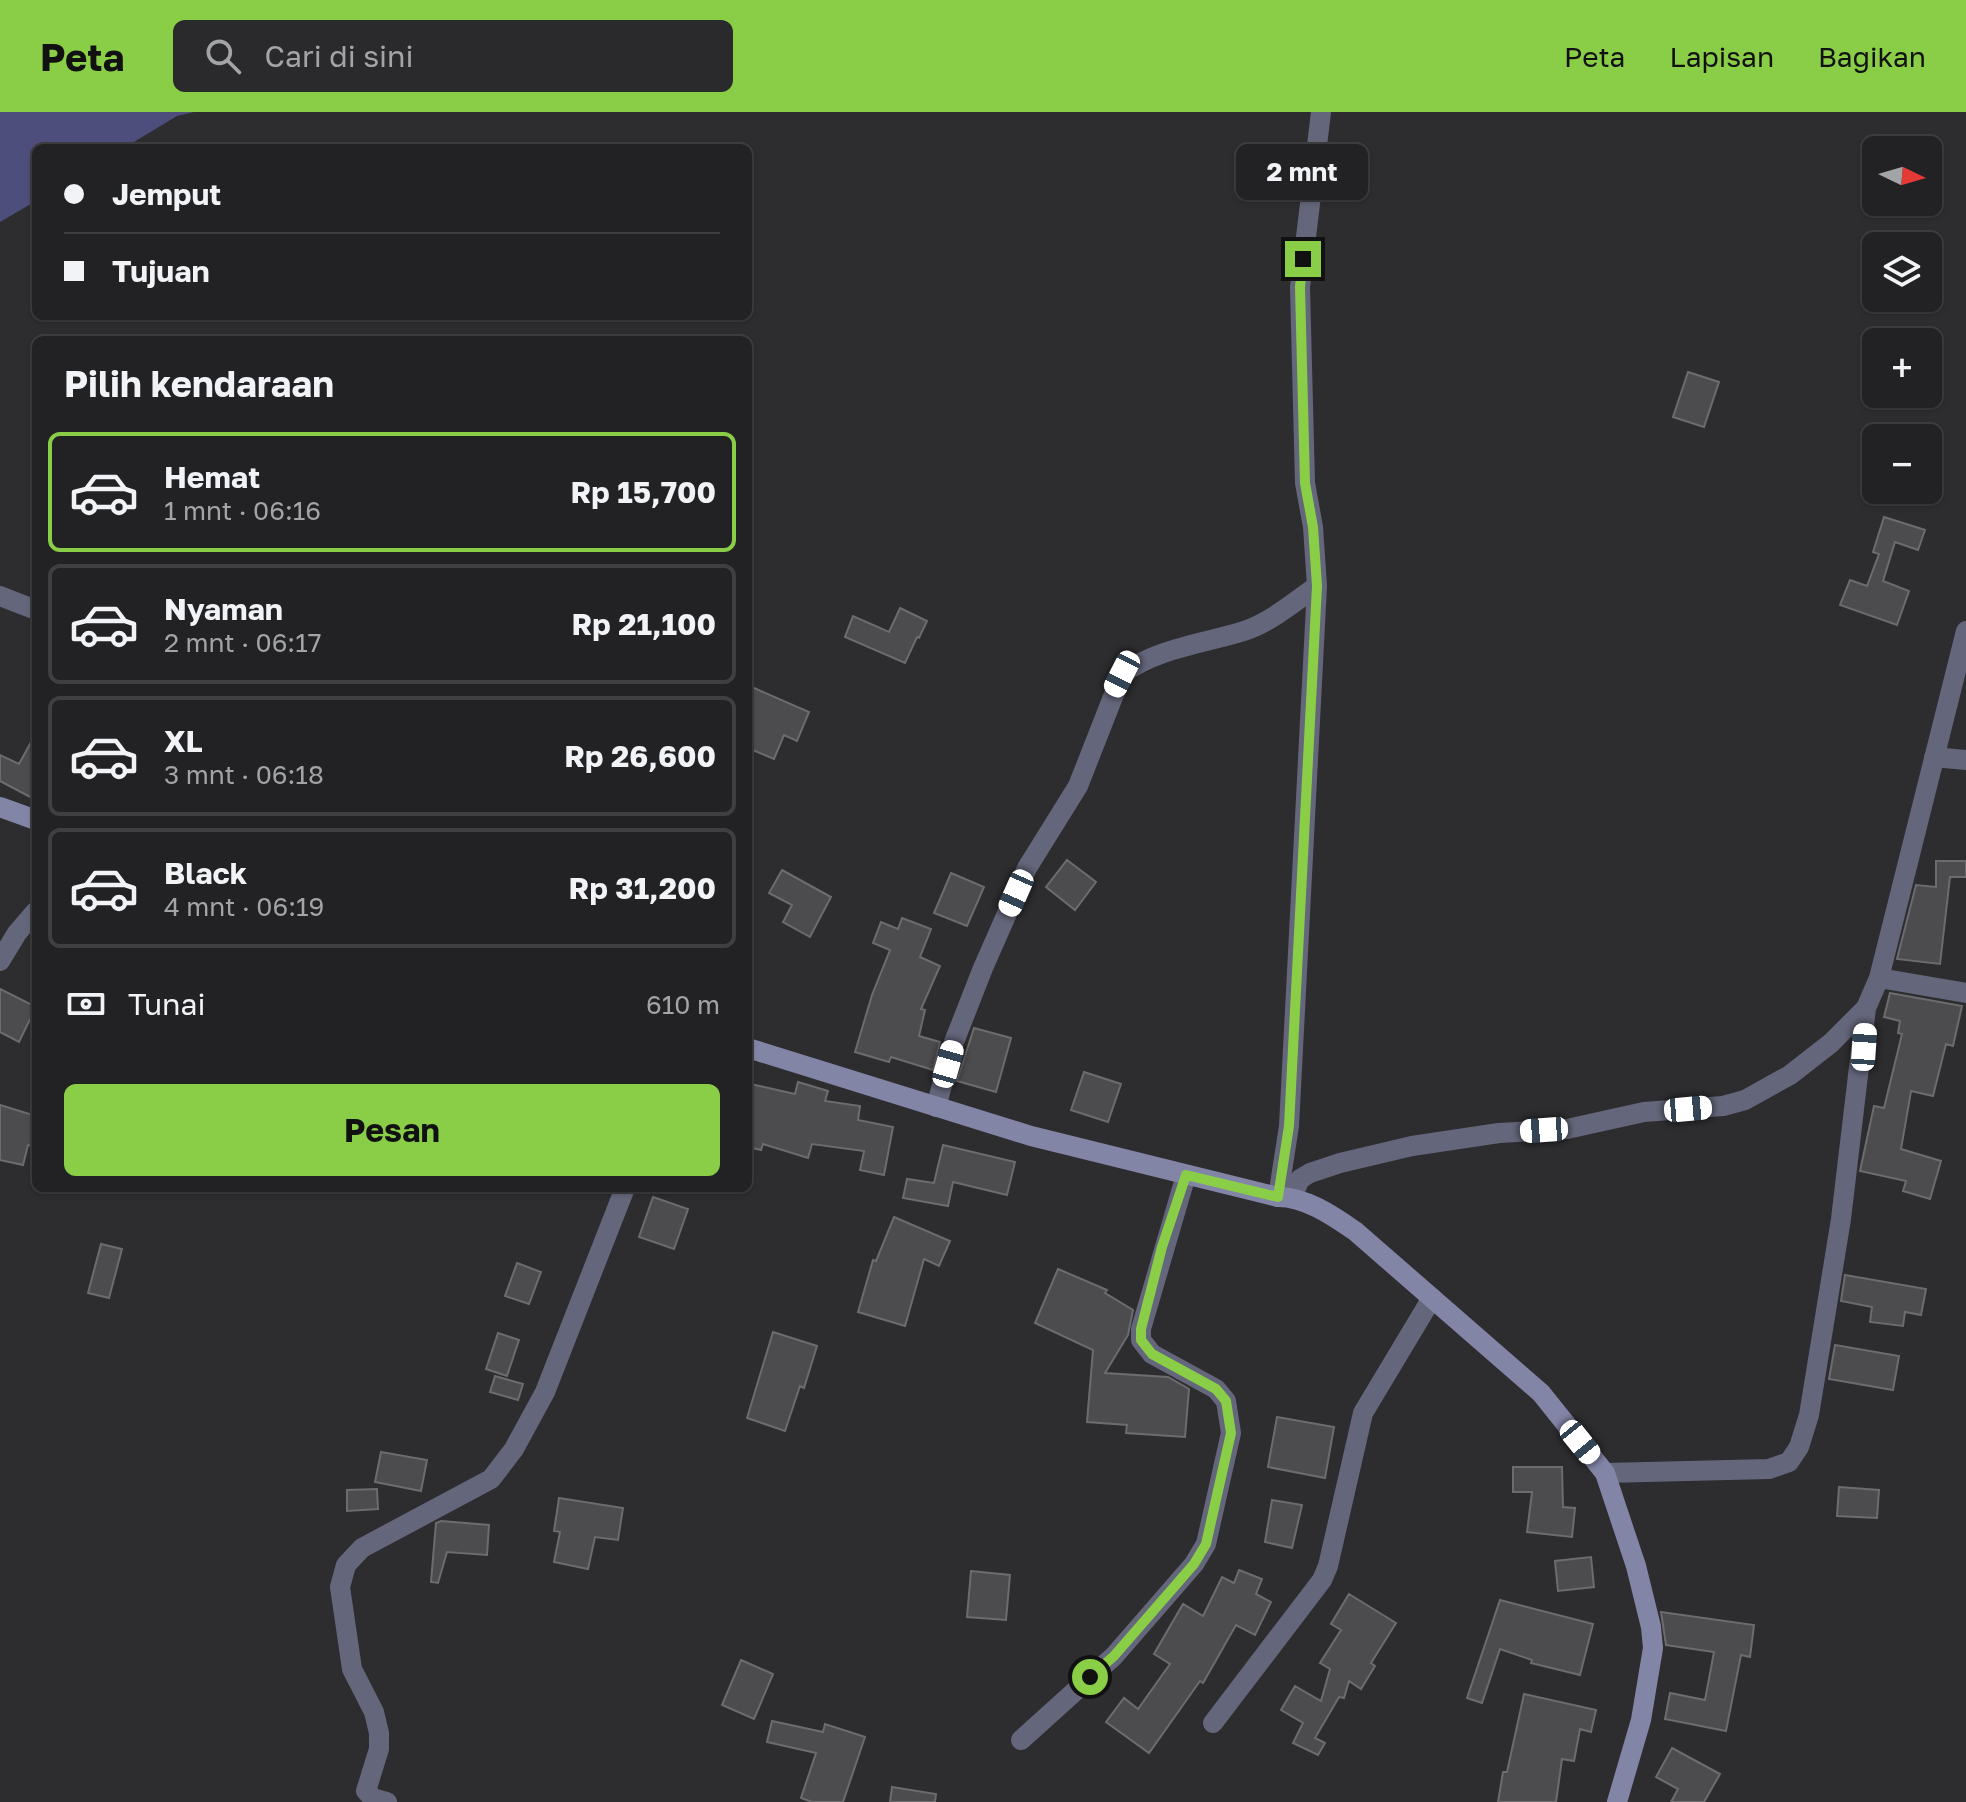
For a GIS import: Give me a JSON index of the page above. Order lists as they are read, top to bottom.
{
  "north": "right",
  "page": {
    "header": "Peta",
    "search": "Cari di sini",
    "nav": ["Peta", "Lapisan", "Bagikan"],
    "map_buttons": ["+", "−"],
    "bubble": "2 mnt",
    "banner": ["Jemput", "Tujuan"],
    "heading": "Pilih kendaraan",
    "list": [
      {
        "name": "Hemat",
        "note": "1 mnt · 06:16",
        "value": "Rp 15,700"
      },
      {
        "name": "Nyaman",
        "note": "2 mnt · 06:17",
        "value": "Rp 21,100"
      },
      {
        "name": "XL",
        "note": "3 mnt · 06:18",
        "value": "Rp 26,600"
      },
      {
        "name": "Black",
        "note": "4 mnt · 06:19",
        "value": "Rp 31,200"
      }
    ],
    "pay": ["Tunai", "610 m"],
    "buttons": "Pesan"
  }
}
